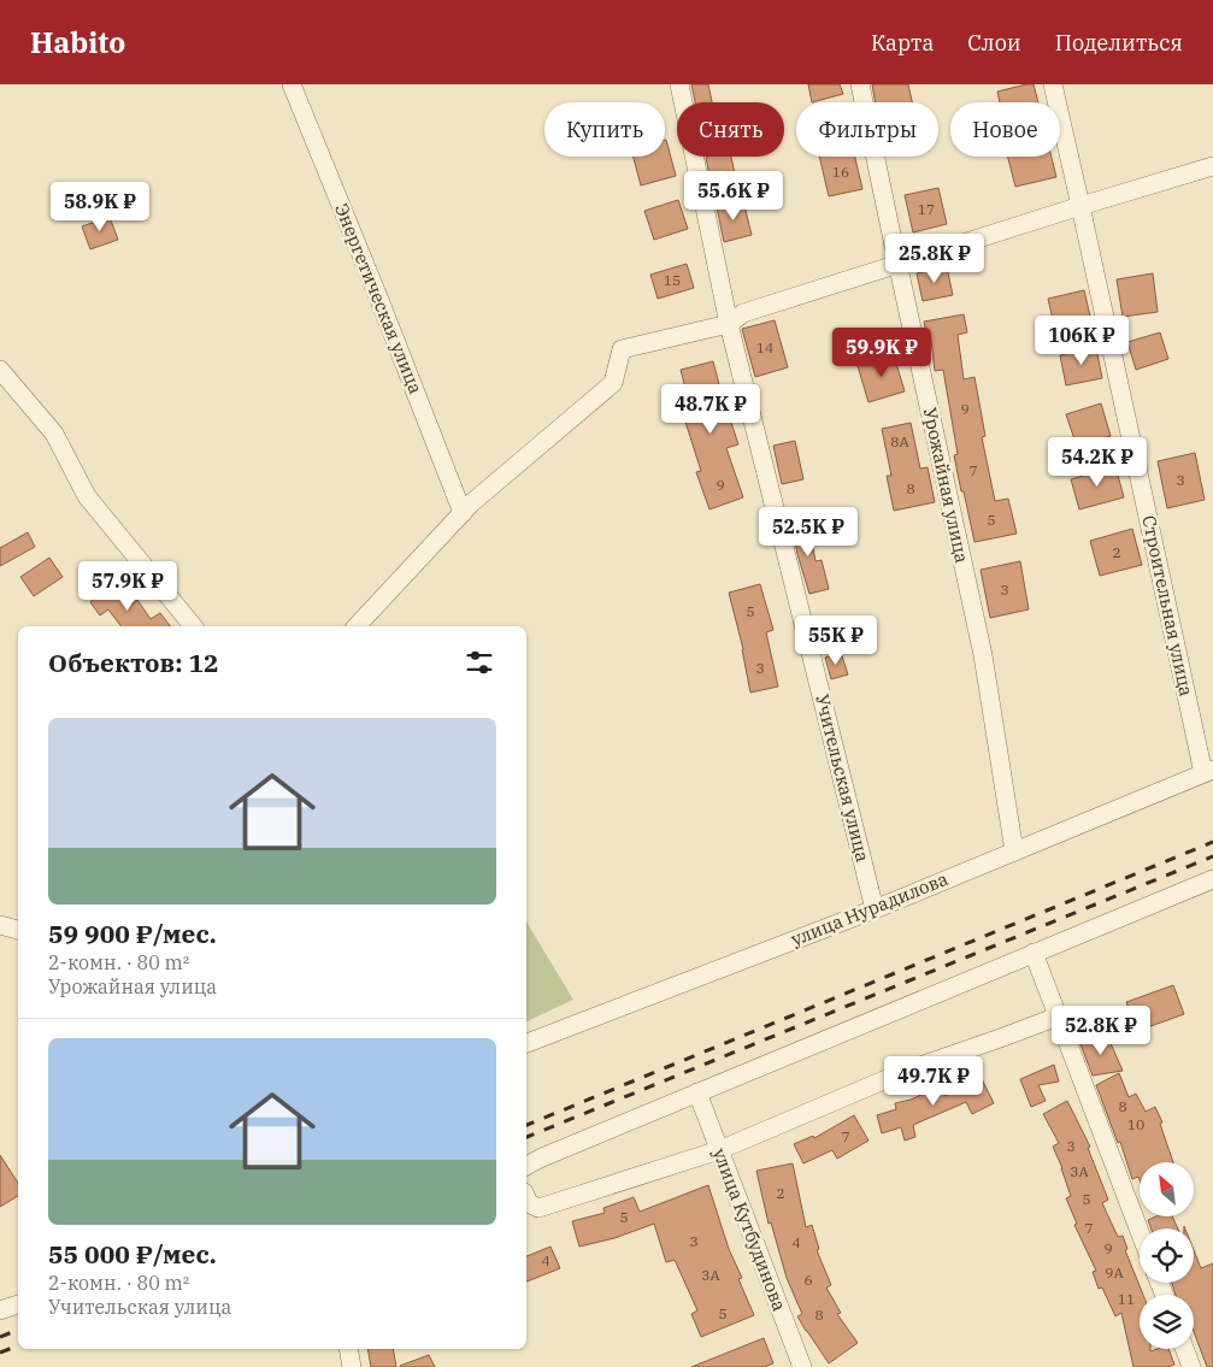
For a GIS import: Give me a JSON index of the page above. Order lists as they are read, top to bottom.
{
  "streets": {
    "street": [
      "Энергетическая улица",
      "Урожайная улица",
      "Строительная улица",
      "Учительская улица",
      "улица Нурадилова",
      "улица Кутбудинова"
    ]
  },
  "crossings": [
    ["Урожайная улица", "улица Нурадилова"],
    ["Строительная улица", "улица Нурадилова"],
    ["Учительская улица", "улица Нурадилова"]
  ],
  "house_numbers": [
    "16",
    "17",
    "15",
    "14",
    "9",
    "8А",
    "7",
    "3",
    "9",
    "8",
    "5",
    "2",
    "3",
    "5",
    "3",
    "8",
    "10",
    "7",
    "3",
    "3А",
    "2",
    "5",
    "5",
    "7",
    "3",
    "4",
    "9",
    "4",
    "9А",
    "3А",
    "6",
    "11",
    "5",
    "8"
  ],
  "north": "top left",
  "page": {
    "header": "Habito",
    "nav": ["Карта", "Слои", "Поделиться"],
    "chip": [
      "Купить",
      "Снять",
      "Фильтры",
      "Новое"
    ],
    "price": [
      "55.6K ₽",
      "58.9K ₽",
      "25.8K ₽",
      "106K ₽",
      "59.9K ₽",
      "48.7K ₽",
      "54.2K ₽",
      "52.5K ₽",
      "57.9K ₽",
      "55K ₽",
      "52.8K ₽",
      "49.7K ₽"
    ],
    "heading": "Объектов: 12",
    "list": [
      {
        "name": "59 900 ₽/мес.",
        "note": "2-комн. · 80 m² · Урожайная улица"
      },
      {
        "name": "55 000 ₽/мес.",
        "note": "2-комн. · 80 m² · Учительская улица"
      }
    ]
  }
}
